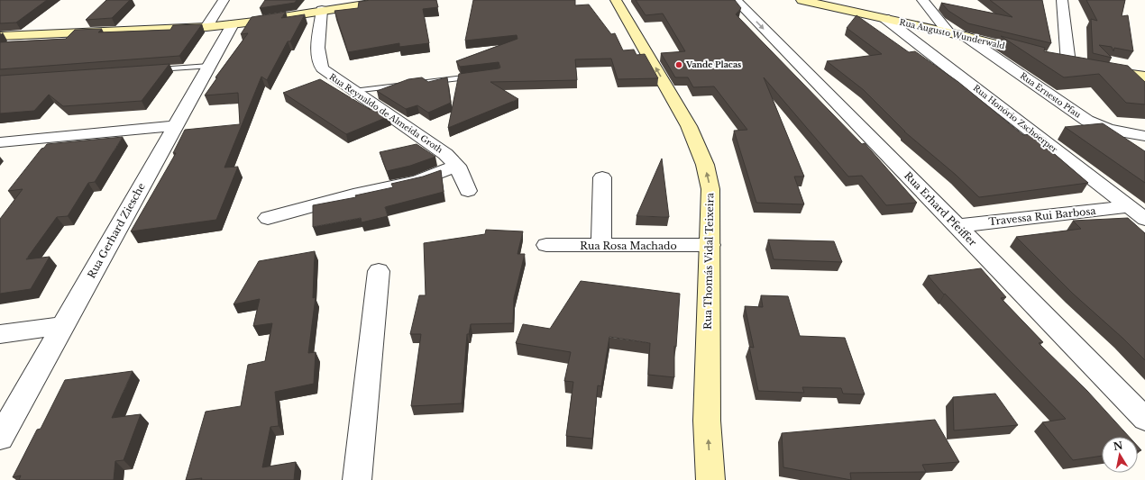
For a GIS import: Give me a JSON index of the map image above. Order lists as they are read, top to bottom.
{
  "streets": {
    "main road": ["Rua Augusto Wunderwald", "Rua Thomás Vidal Teixeira"],
    "street": [
      "Rua Ernesto Pfau",
      "Rua Reynaldo de Almeida Groth",
      "Rua Honório Zschoerper",
      "Rua Erhard Pfeiffer",
      "Travessa Rui Barbosa",
      "Rua Gerhard Ziesche",
      "Rua Rosa Machado"
    ]
  },
  "crossings": [
    ["Rua Augusto Wunderwald", "Rua Ernesto Pfau"],
    ["Rua Augusto Wunderwald", "Rua Honório Zschoerper"],
    ["Rua Honório Zschoerper", "Travessa Rui Barbosa"],
    ["Rua Erhard Pfeiffer", "Travessa Rui Barbosa"],
    ["Rua Rosa Machado", "Rua Thomás Vidal Teixeira"]
  ],
  "one_way": ["Rua Erhard Pfeiffer", "Rua Thomás Vidal Teixeira"],
  "places": ["Vande Placas"],
  "north": "top"
}
